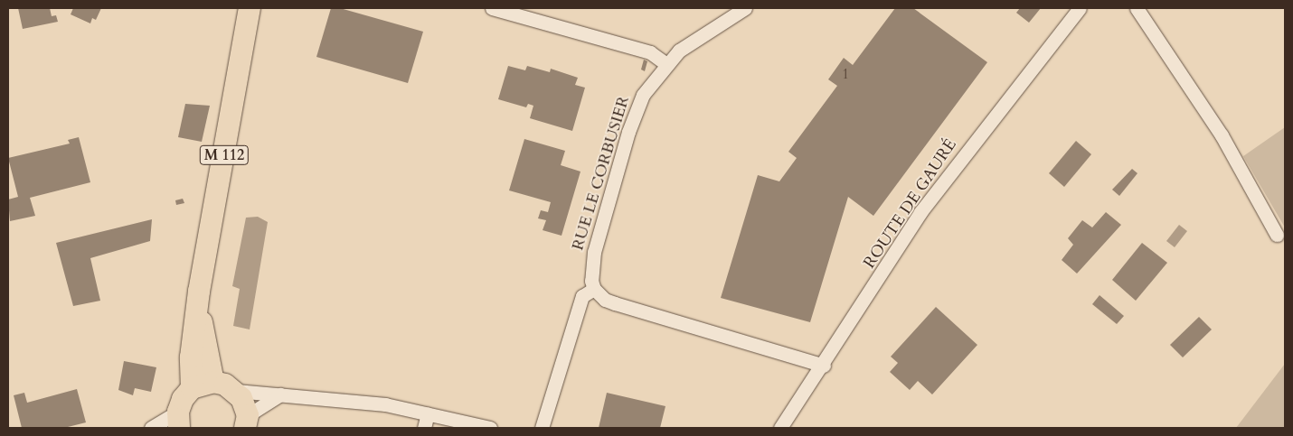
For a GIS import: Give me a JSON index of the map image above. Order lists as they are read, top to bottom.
{
  "streets": {
    "main road": ["M 112"],
    "street": ["RUE LE CORBUSIER", "ROUTE DE GAURÉ"]
  },
  "house_numbers": ["1"]
}
